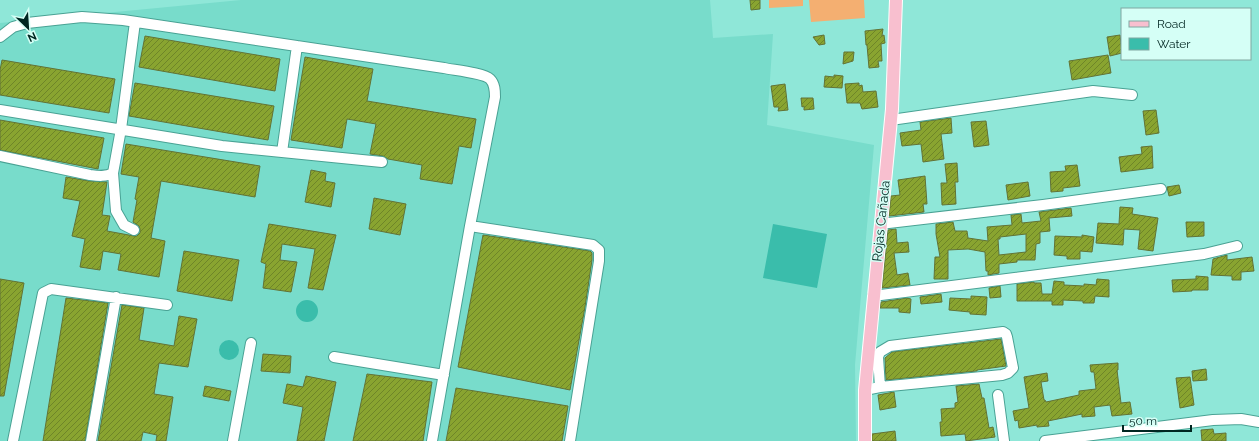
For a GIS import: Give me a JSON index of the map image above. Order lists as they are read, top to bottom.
{
  "streets": {
    "main road": ["Rojas Cañada"]
  },
  "legend": ["Road", "Water"],
  "scale_bar": "50 m",
  "north": "bottom right"
}
